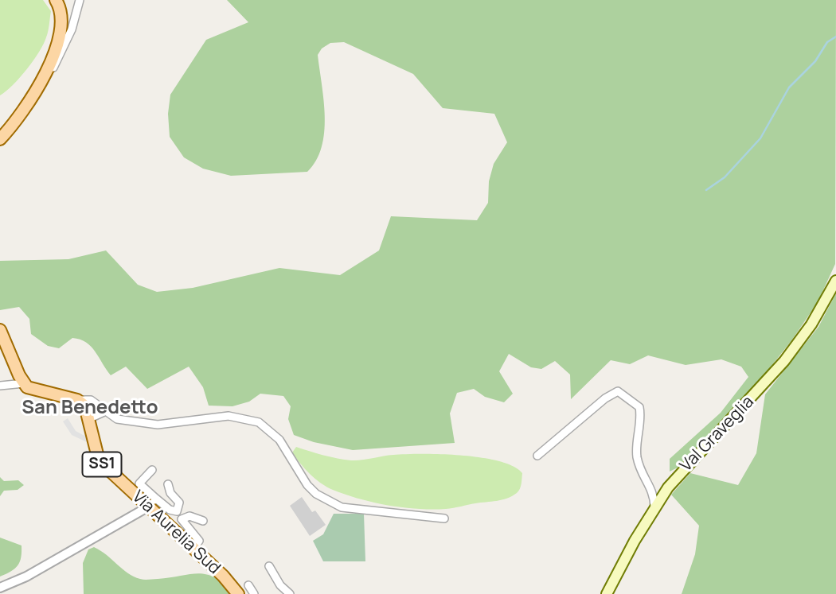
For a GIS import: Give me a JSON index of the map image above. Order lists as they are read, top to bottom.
{
  "streets": {
    "main road": ["Val Graveglia", "SS1", "Via Aurelia Sud"]
  },
  "districts": ["San Benedetto"]
}
